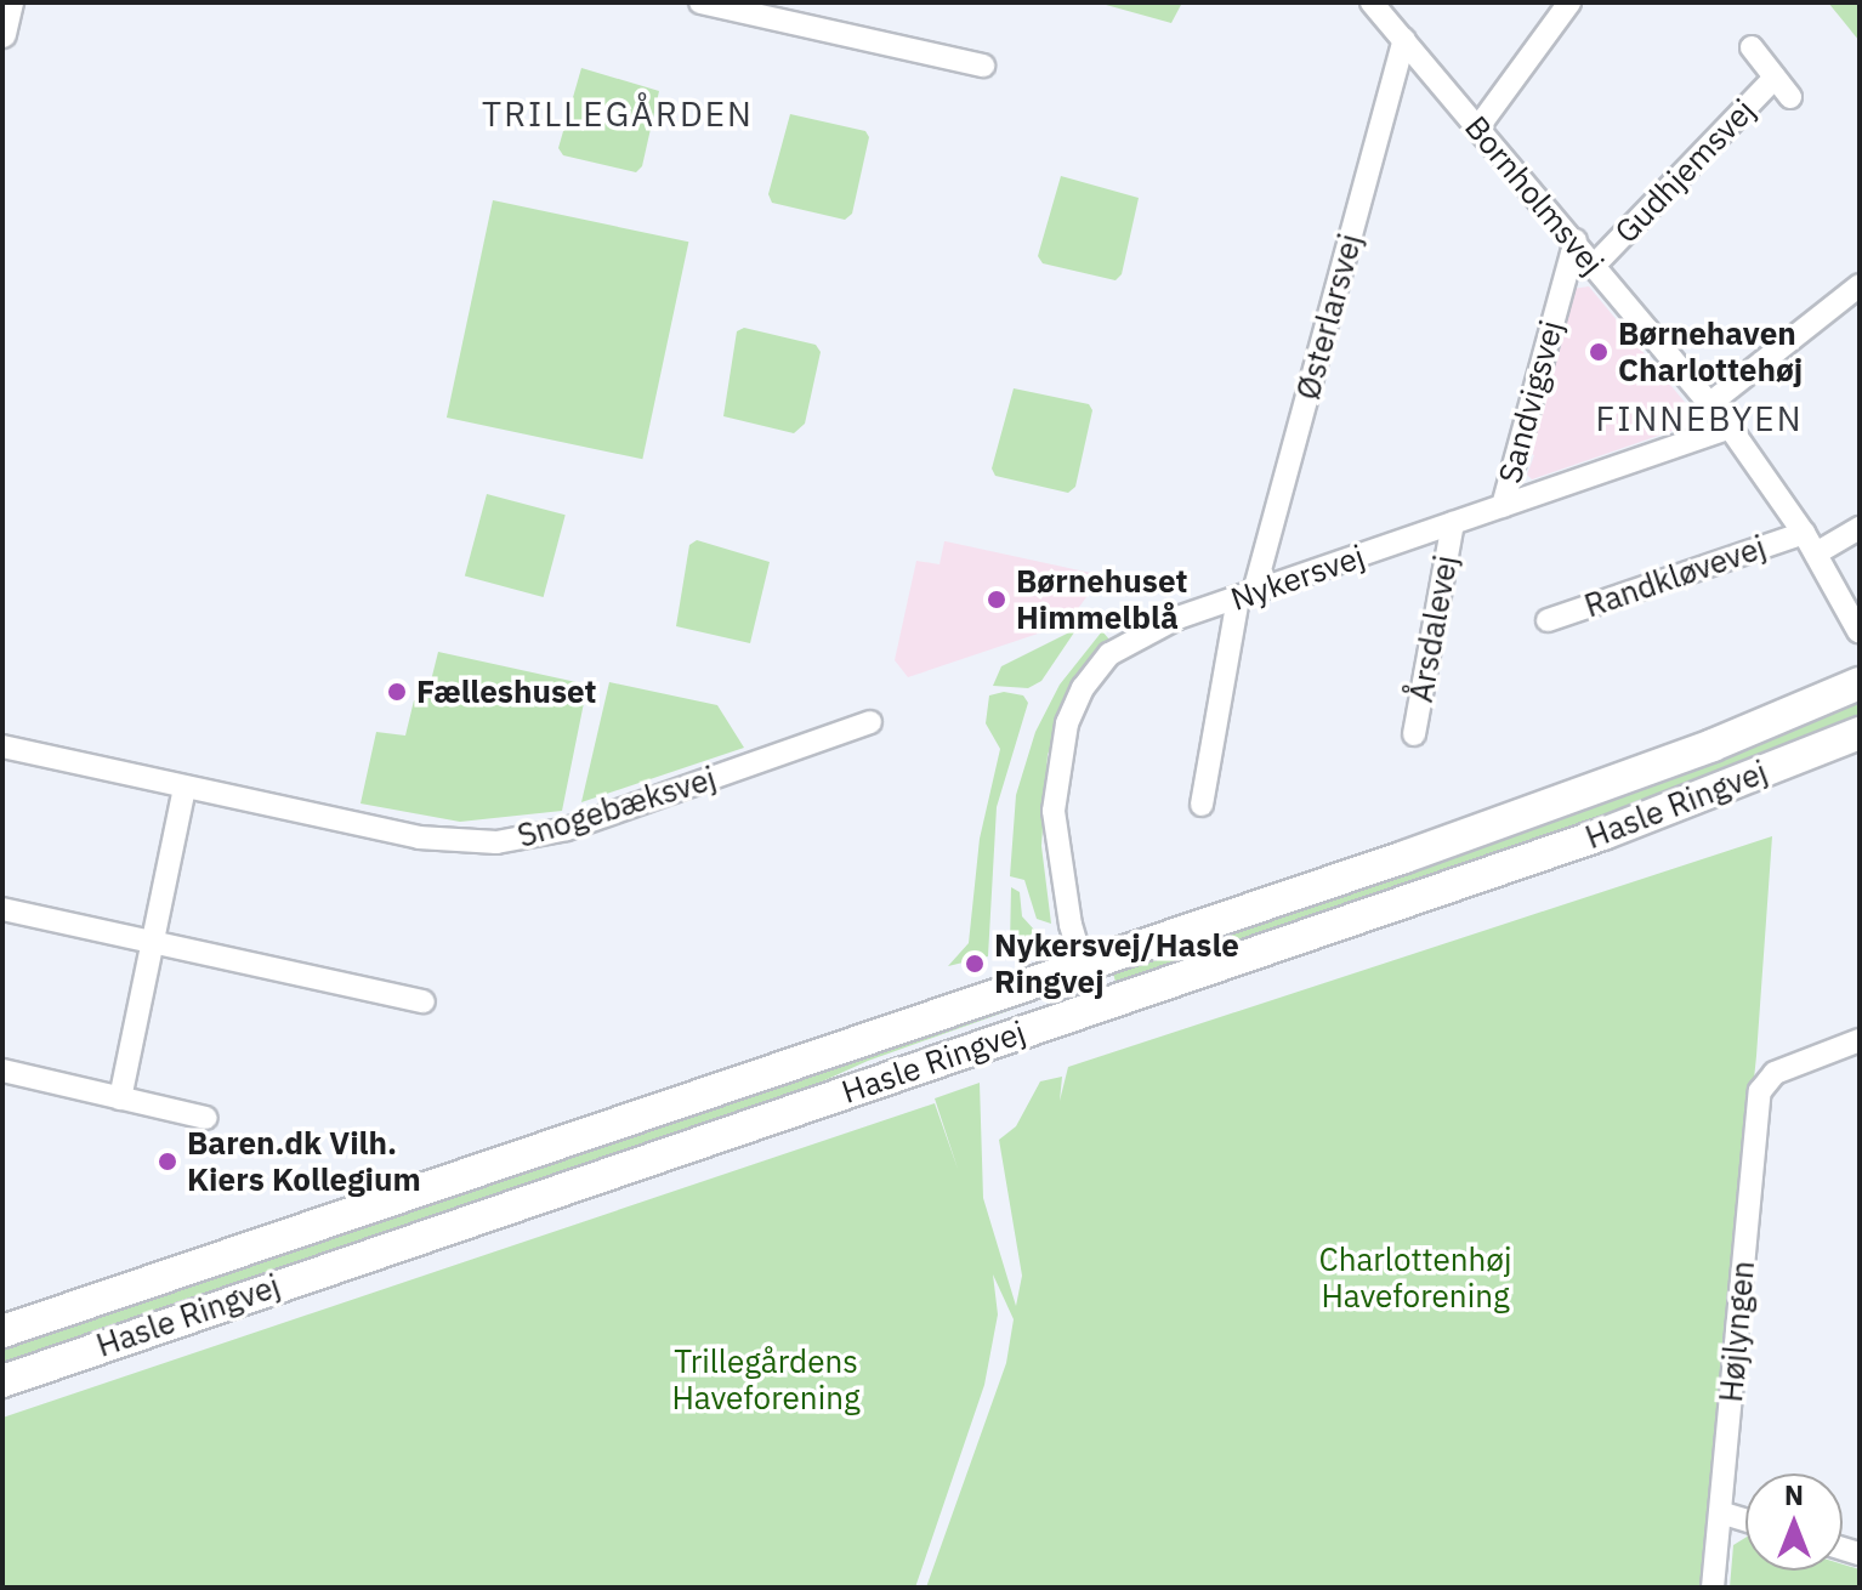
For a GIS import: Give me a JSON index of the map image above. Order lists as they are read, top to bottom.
{
  "streets": {
    "main road": ["Hasle Ringvej"],
    "street": [
      "Gudhjemsvej",
      "Bornholmsvej",
      "Østerlarsvej",
      "Sandvigsvej",
      "Randkløvevej",
      "Nykersvej",
      "Årsdalevej",
      "Snogebæksvej",
      "Højlyngen"
    ]
  },
  "crossings": [
    ["Gudhjemsvej", "Bornholmsvej"],
    ["Bornholmsvej", "Østerlarsvej"],
    ["Bornholmsvej", "Sandvigsvej"],
    ["Bornholmsvej", "Randkløvevej"],
    ["Bornholmsvej", "Nykersvej"],
    ["Østerlarsvej", "Nykersvej"],
    ["Sandvigsvej", "Nykersvej"],
    ["Nykersvej", "Årsdalevej"],
    ["Nykersvej", "Hasle Ringvej"]
  ],
  "districts": ["TRILLEGÅRDEN", "FINNEBYEN"],
  "parks": ["Charlottenhøj Haveforening", "Trillegårdens Haveforening"],
  "places": [
    "Børnehaven Charlottehøj",
    "Børnehuset Himmelblå",
    "Fælleshuset",
    "Nykersvej/Hasle Ringvej",
    "Baren.dk Vilh. Kiers Kollegium"
  ],
  "north": "top"
}
